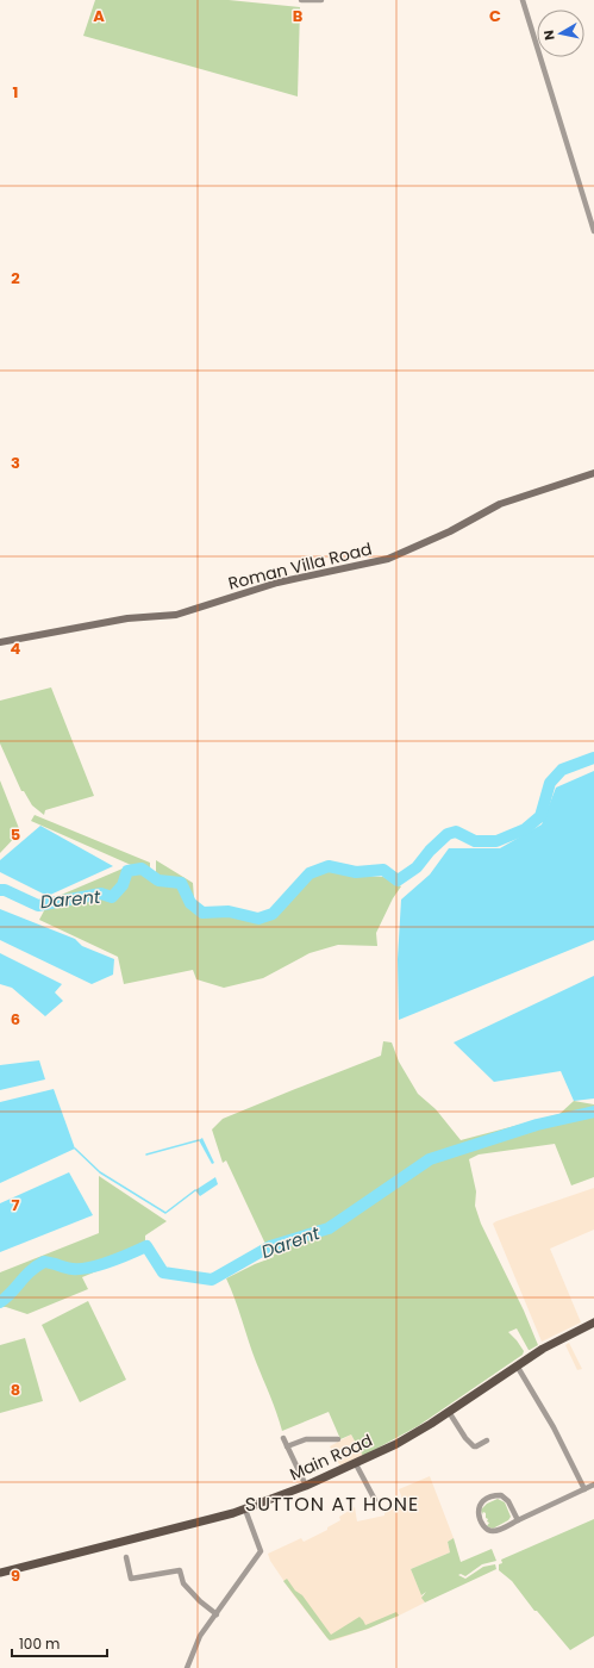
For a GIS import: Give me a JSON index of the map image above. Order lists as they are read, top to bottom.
{
  "streets": {
    "main road": ["Main Road"],
    "street": ["Roman Villa Road"]
  },
  "districts": ["SUTTON AT HONE"],
  "water": ["Darent"],
  "scale_bar": "100 m",
  "north": "left",
  "grid": {
    "columns": ["A", "B", "C"],
    "rows": [
      "1",
      "2",
      "3",
      "4",
      "5",
      "6",
      "7",
      "8",
      "9"
    ]
  }
}
